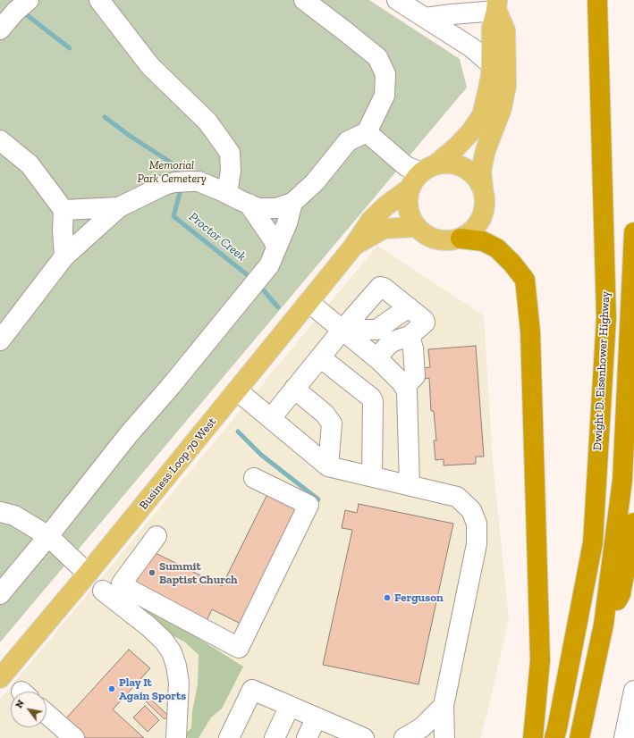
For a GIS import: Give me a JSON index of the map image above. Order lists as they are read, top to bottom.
{
  "streets": {
    "highway": ["Dwight D. Eisenhower Highway"],
    "main road": ["Business Loop 70 West"]
  },
  "water": ["Proctor Creek"],
  "parks": ["Memorial Park Cemetery"],
  "places": ["Summit Baptist Church", "Ferguson", "Play It Again Sports"],
  "north": "top left"
}
